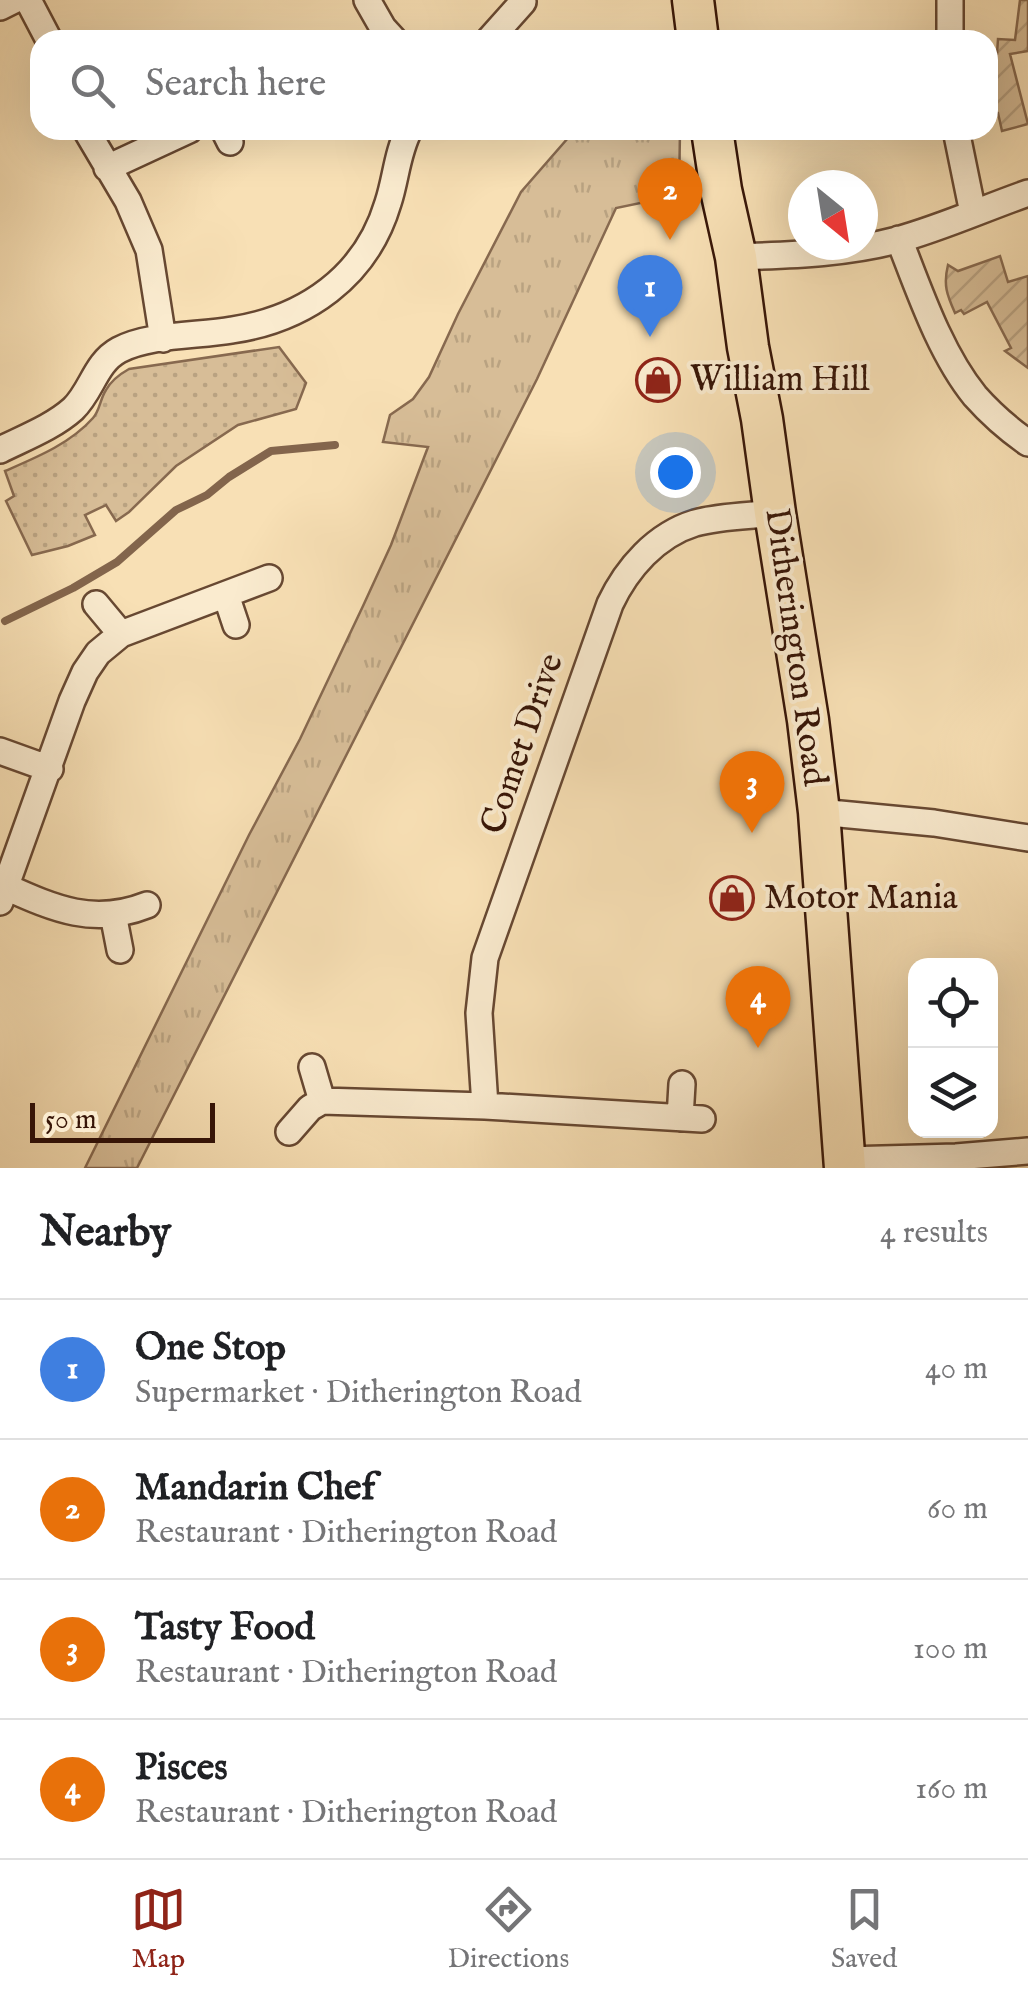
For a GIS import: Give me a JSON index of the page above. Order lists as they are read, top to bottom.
{
  "streets": {
    "main road": ["Ditherington Road"],
    "street": ["Comet Drive"]
  },
  "crossings": [
    ["Ditherington Road", "Comet Drive"]
  ],
  "places": {
    "shop": ["William Hill", "Motor Mania"]
  },
  "scale_bar": "50 m",
  "north": "bottom right",
  "page": {
    "search": "Search here",
    "pins": [
      "2",
      "1",
      "3",
      "4"
    ],
    "scale": "50 m",
    "heading": ["Nearby", "4 results"],
    "list": [
      {
        "mark": "1",
        "name": "One Stop",
        "note": "Supermarket · Ditherington Road",
        "value": "40 m"
      },
      {
        "mark": "2",
        "name": "Mandarin Chef",
        "note": "Restaurant · Ditherington Road",
        "value": "60 m"
      },
      {
        "mark": "3",
        "name": "Tasty Food",
        "note": "Restaurant · Ditherington Road",
        "value": "100 m"
      },
      {
        "mark": "4",
        "name": "Pisces",
        "note": "Restaurant · Ditherington Road",
        "value": "160 m"
      }
    ],
    "nav": ["Map", "Directions", "Saved"]
  }
}
